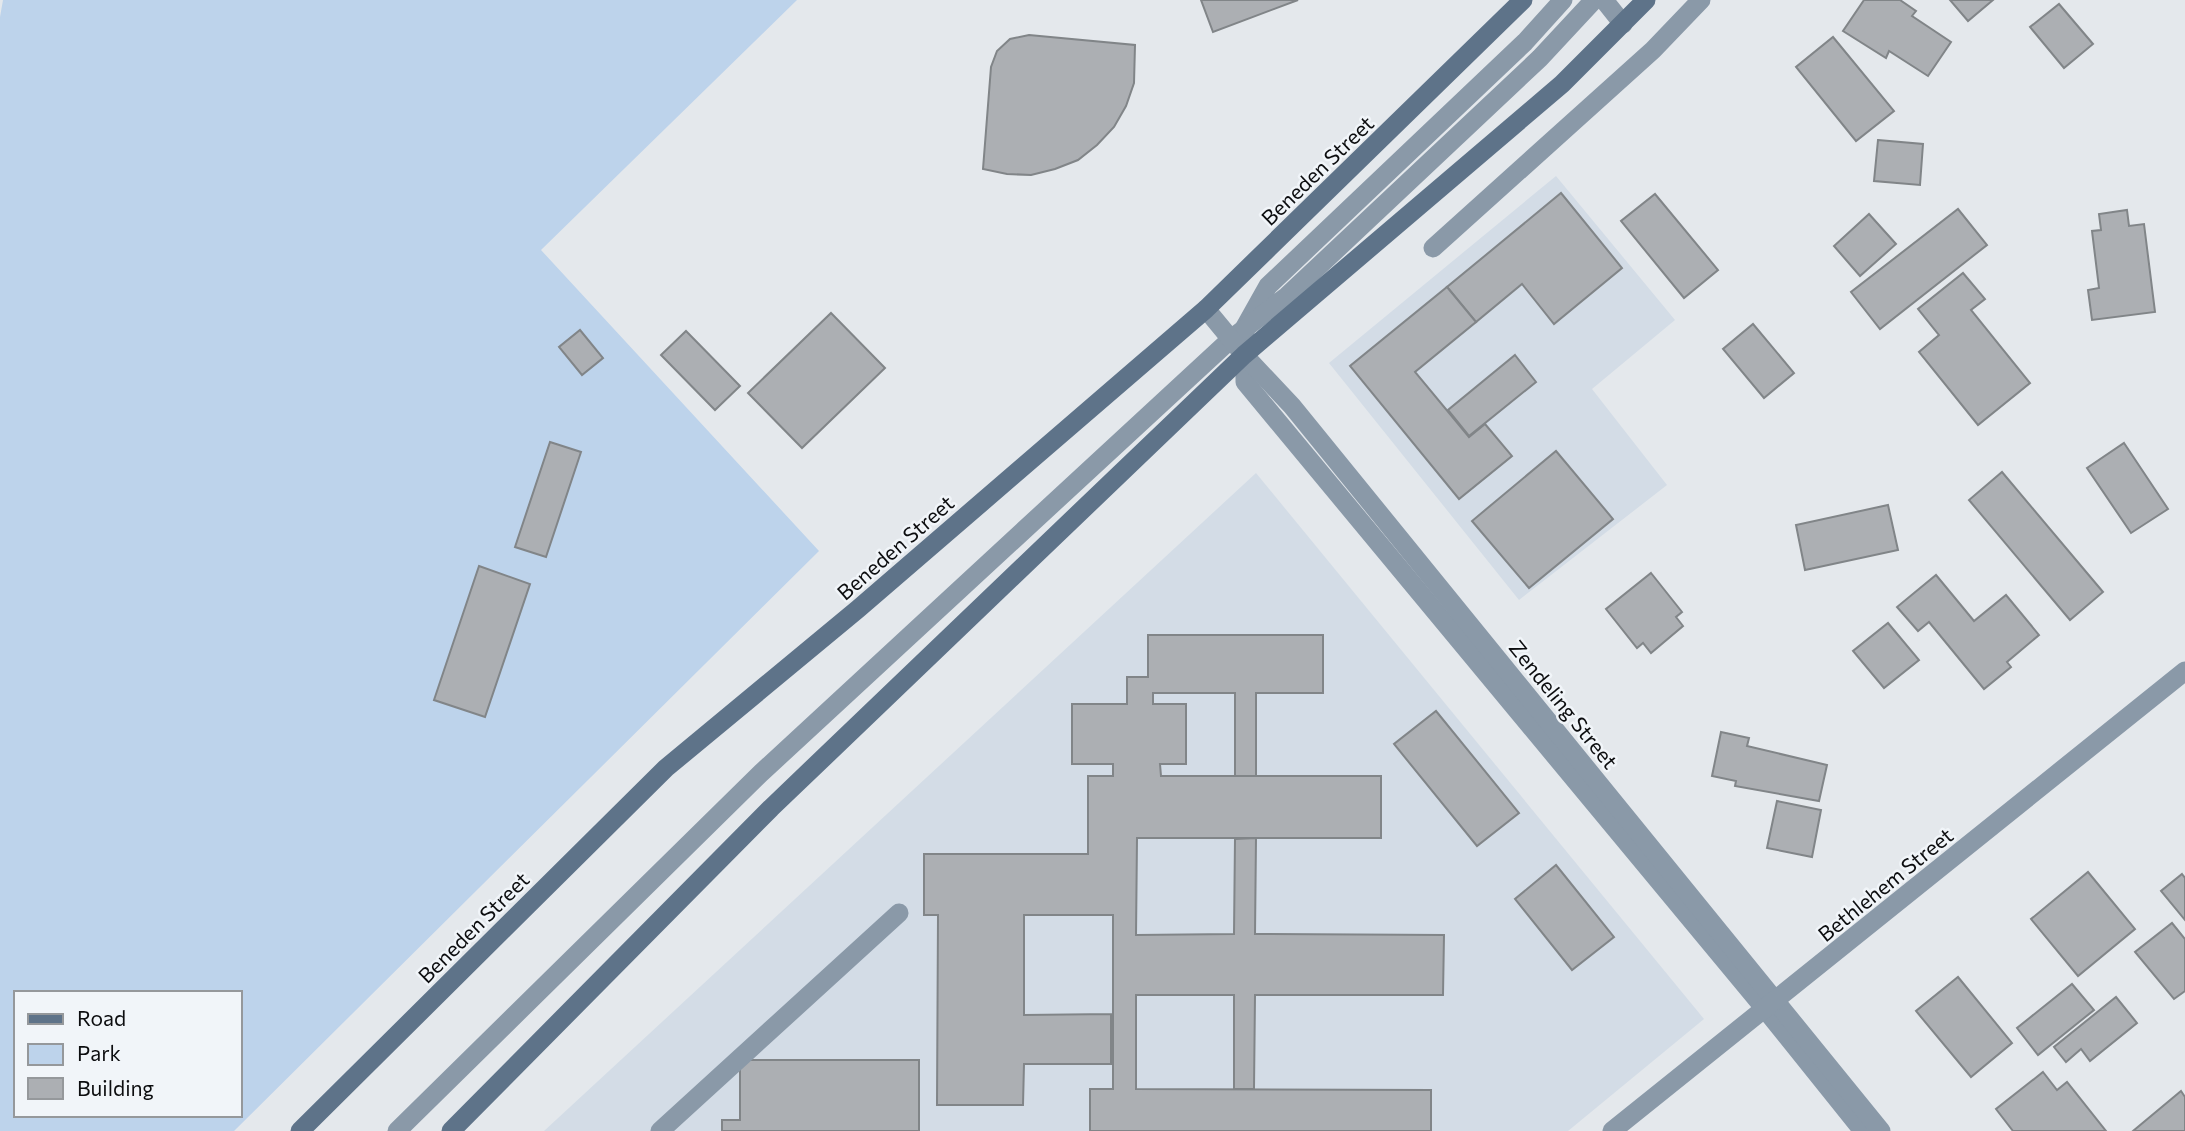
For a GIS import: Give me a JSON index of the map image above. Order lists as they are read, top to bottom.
{
  "streets": {
    "main road": ["Beneden Street"],
    "street": ["Zendeling Street", "Bethlehem Street"]
  },
  "crossings": [
    ["Beneden Street", "Zendeling Street"],
    ["Zendeling Street", "Bethlehem Street"]
  ],
  "legend": ["Road", "Park", "Building"]
}
